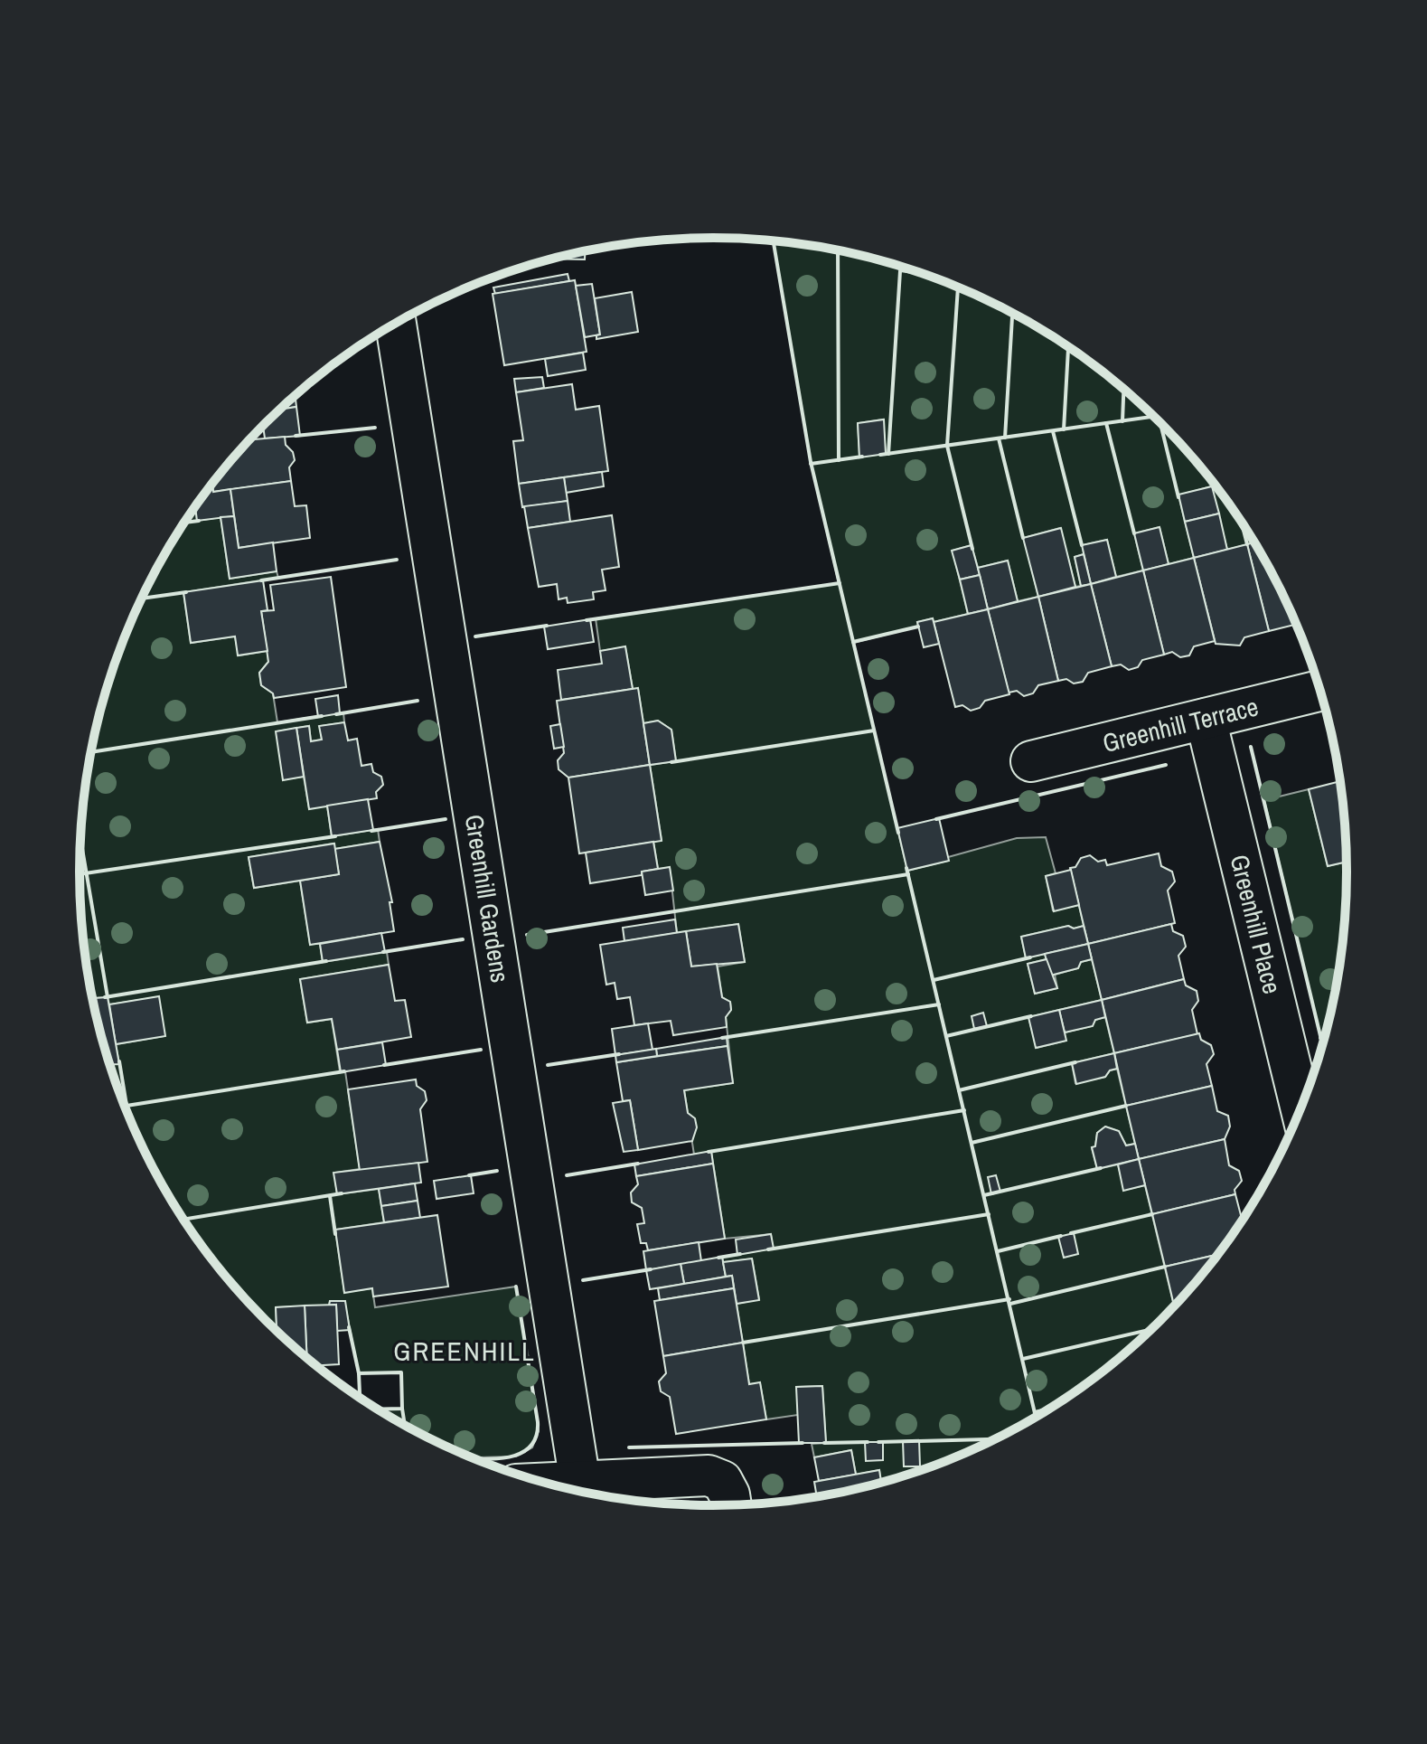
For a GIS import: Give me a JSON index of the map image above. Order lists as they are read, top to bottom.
{
  "streets": {
    "street": ["Greenhill Terrace", "Greenhill Gardens", "Greenhill Place"]
  },
  "crossings": [
    ["Greenhill Terrace", "Greenhill Place"]
  ],
  "districts": ["GREENHILL"]
}
